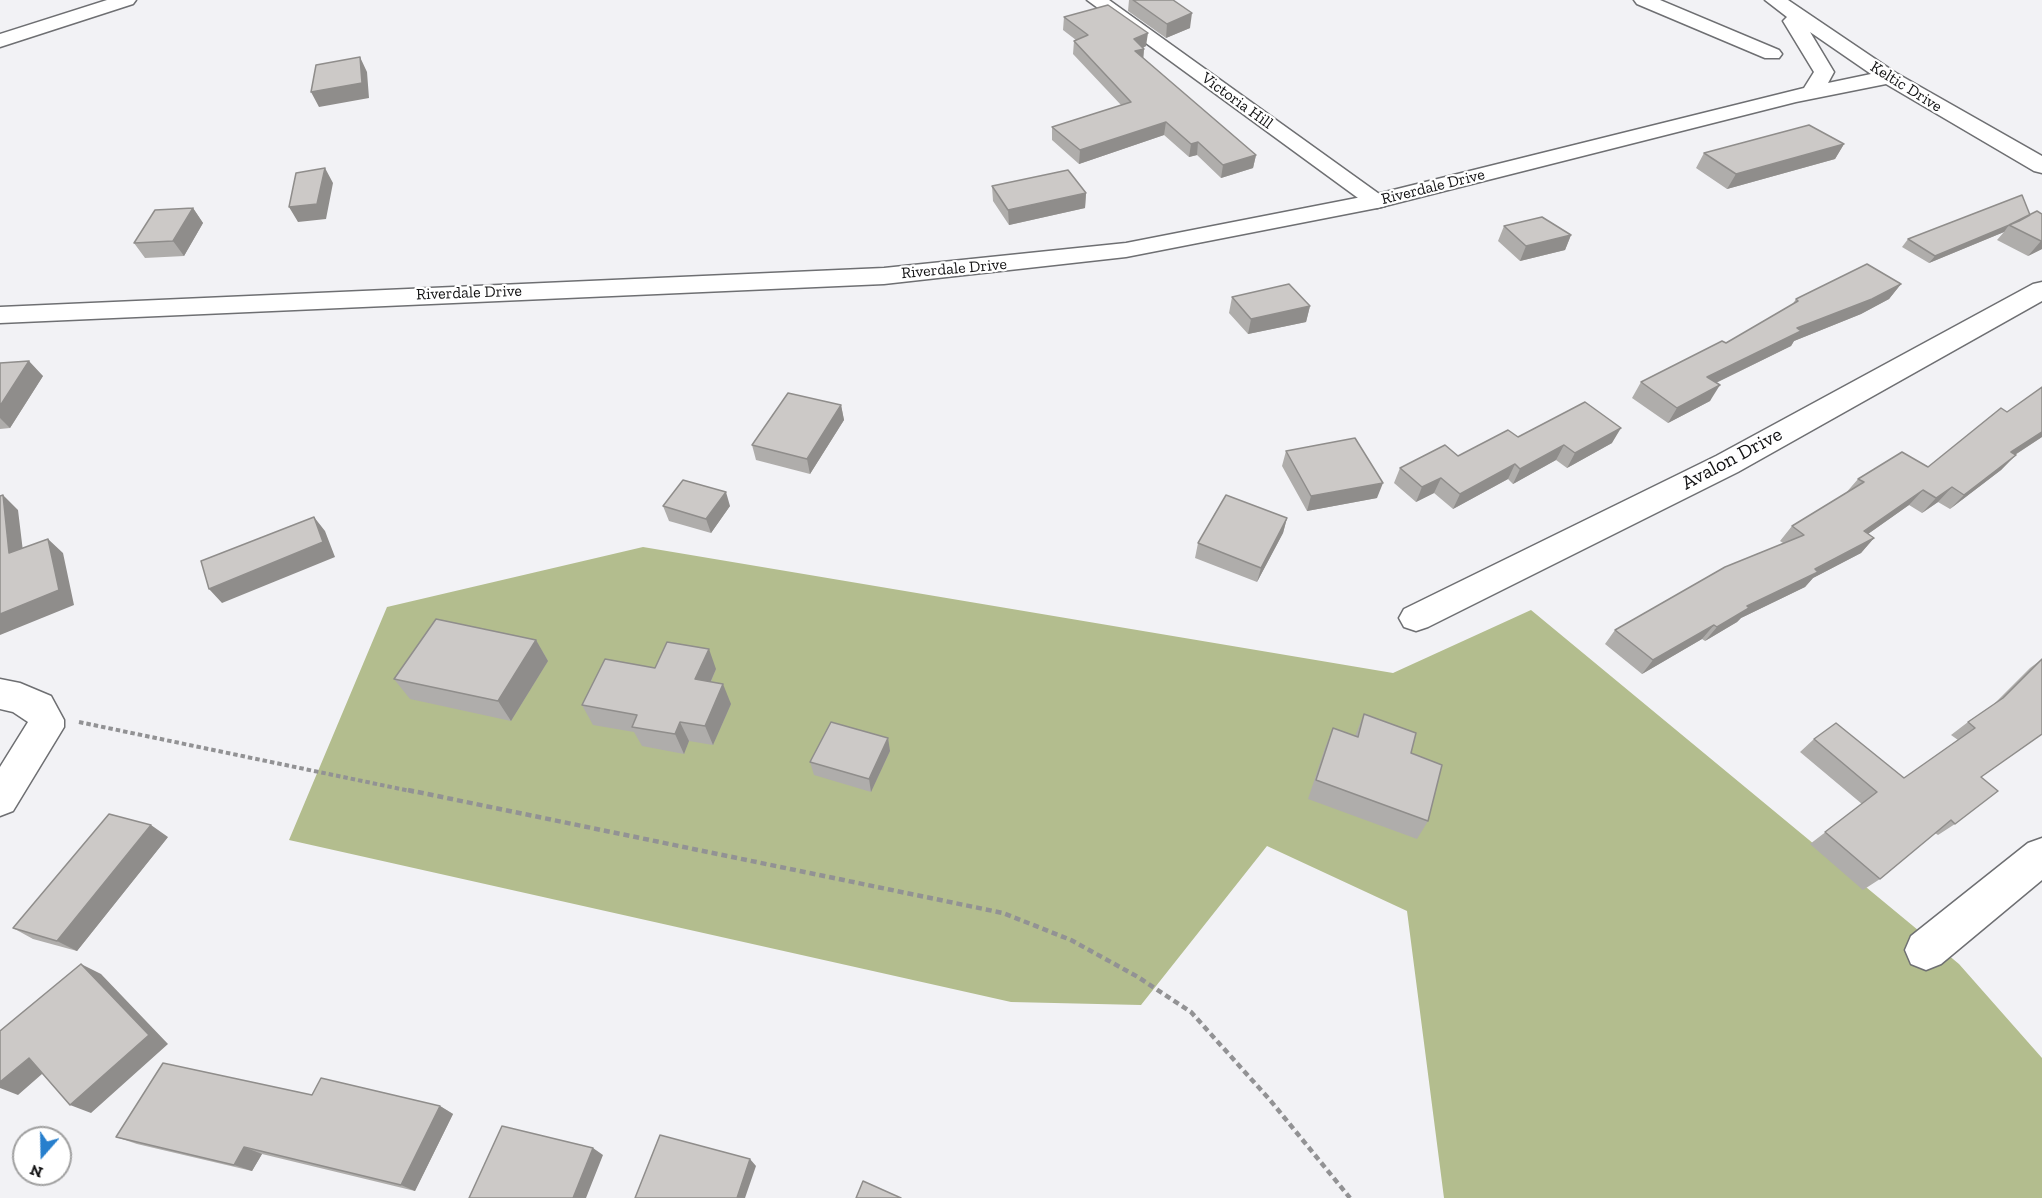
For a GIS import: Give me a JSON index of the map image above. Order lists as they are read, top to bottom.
{
  "streets": {
    "main road": [
      "Keltic Drive",
      "Victoria Hill",
      "Riverdale Drive",
      "Avalon Drive"
    ]
  },
  "crossings": [
    ["Keltic Drive", "Riverdale Drive"],
    ["Victoria Hill", "Riverdale Drive"]
  ],
  "north": "bottom"
}
